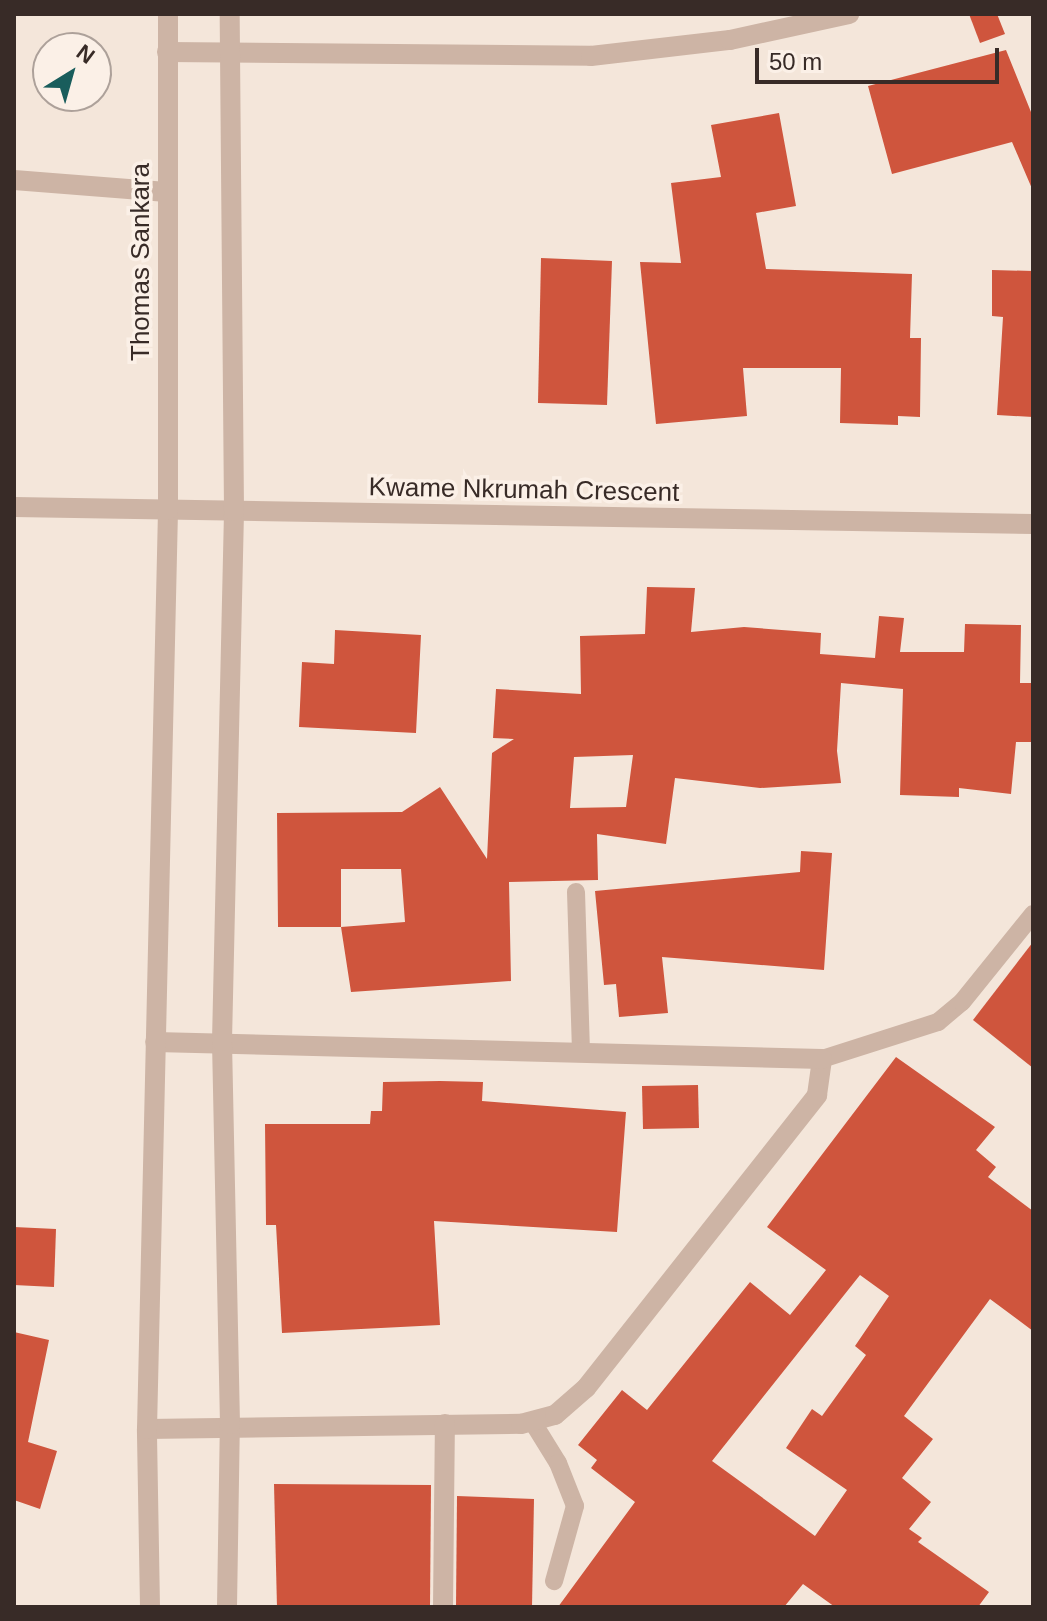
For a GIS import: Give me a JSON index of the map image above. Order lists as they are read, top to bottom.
{
  "streets": {
    "street": ["Thomas Sankara", "Kwame Nkrumah Crescent"]
  },
  "crossings": [
    ["Thomas Sankara", "Kwame Nkrumah Crescent"]
  ],
  "scale_bar": "50 m",
  "north": "top right"
}
